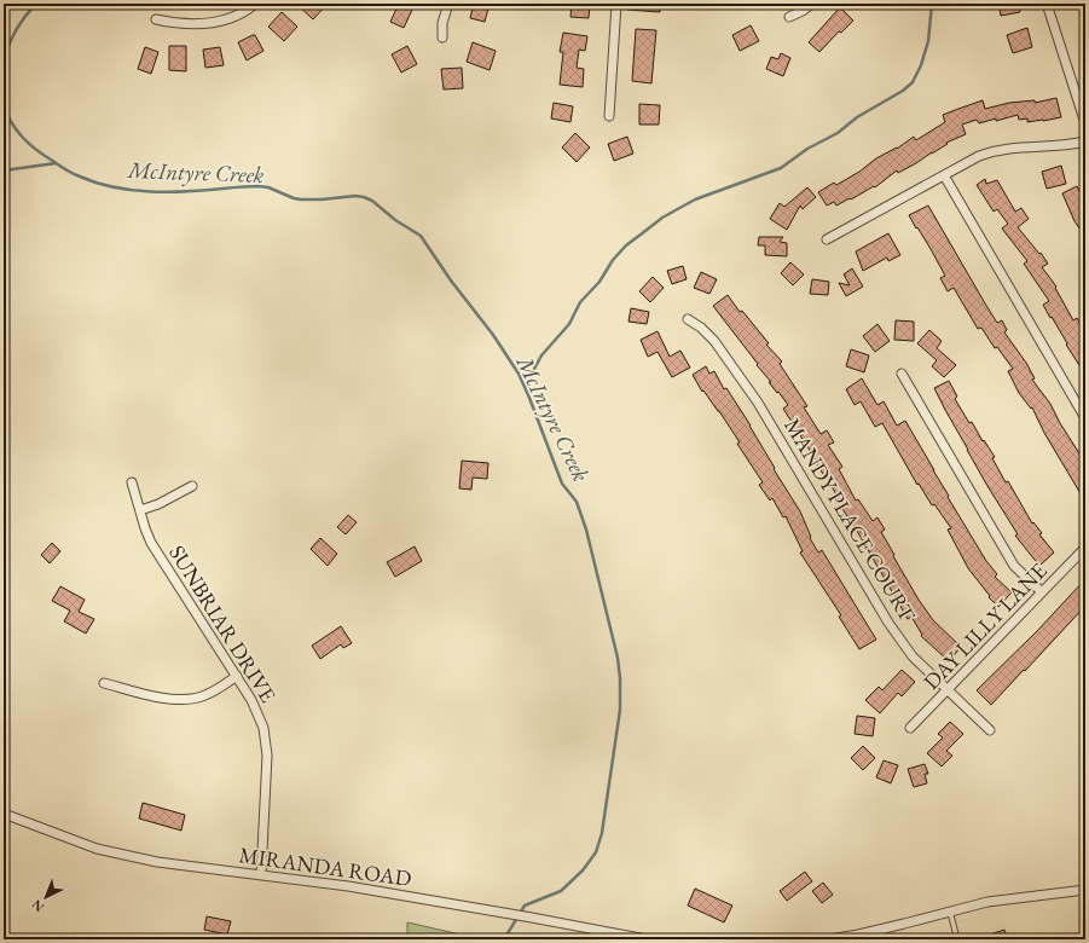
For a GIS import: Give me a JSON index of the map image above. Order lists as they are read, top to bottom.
{
  "streets": {
    "street": [
      "MANDY PLACE COURT",
      "SUNBRIAR DRIVE",
      "DAY LILLY LANE",
      "MIRANDA ROAD"
    ]
  },
  "crossings": [
    ["MANDY PLACE COURT", "DAY LILLY LANE"],
    ["SUNBRIAR DRIVE", "MIRANDA ROAD"]
  ],
  "water": ["McIntyre Creek"],
  "north": "bottom left"
}
